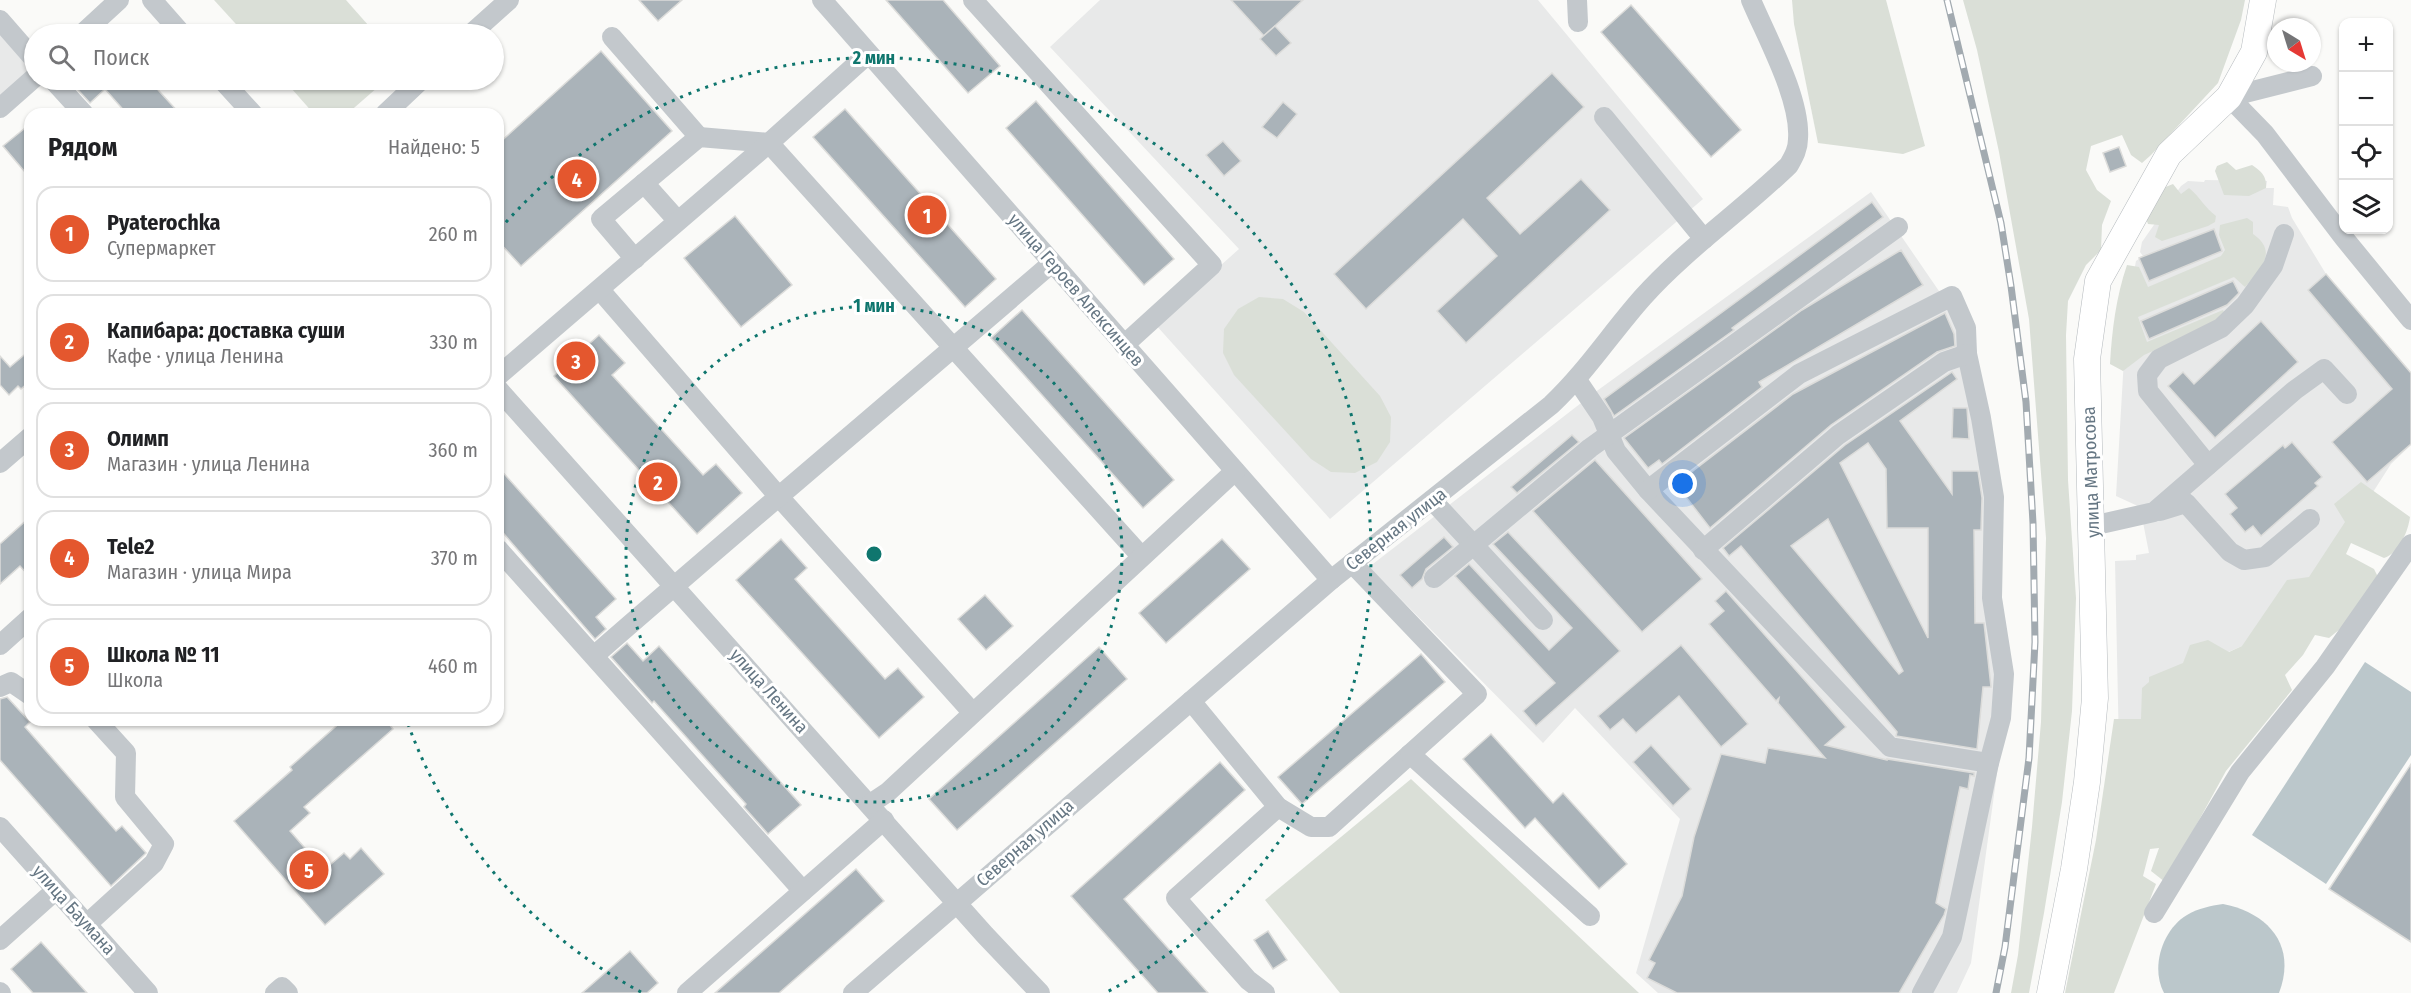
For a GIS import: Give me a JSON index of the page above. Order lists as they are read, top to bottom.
{
  "streets": {
    "main road": ["улица Матросова"],
    "street": [
      "улица Героев Алексинцев",
      "Северная улица",
      "улица Ленина",
      "улица Баумана"
    ]
  },
  "crossings": [
    ["улица Героев Алексинцев", "Северная улица"],
    ["Северная улица", "улица Ленина"]
  ],
  "north": "bottom right",
  "page": {
    "map_buttons": ["+", "−"],
    "search": "Поиск",
    "heading": ["Рядом", "Найдено: 5"],
    "pins": [
      "4",
      "1",
      "3",
      "2",
      "5"
    ],
    "list": [
      {
        "mark": "1",
        "name": "Pyaterochka",
        "note": "Супермаркет",
        "value": "260 m"
      },
      {
        "mark": "2",
        "name": "Капибара: доставка суши",
        "note": "Кафе · улица Ленина",
        "value": "330 m"
      },
      {
        "mark": "3",
        "name": "Олимп",
        "note": "Магазин · улица Ленина",
        "value": "360 m"
      },
      {
        "mark": "4",
        "name": "Tele2",
        "note": "Магазин · улица Мира",
        "value": "370 m"
      },
      {
        "mark": "5",
        "name": "Школа № 11",
        "note": "Школа",
        "value": "460 m"
      }
    ]
  },
  "rings": ["2 мин", "1 мин"]
}
